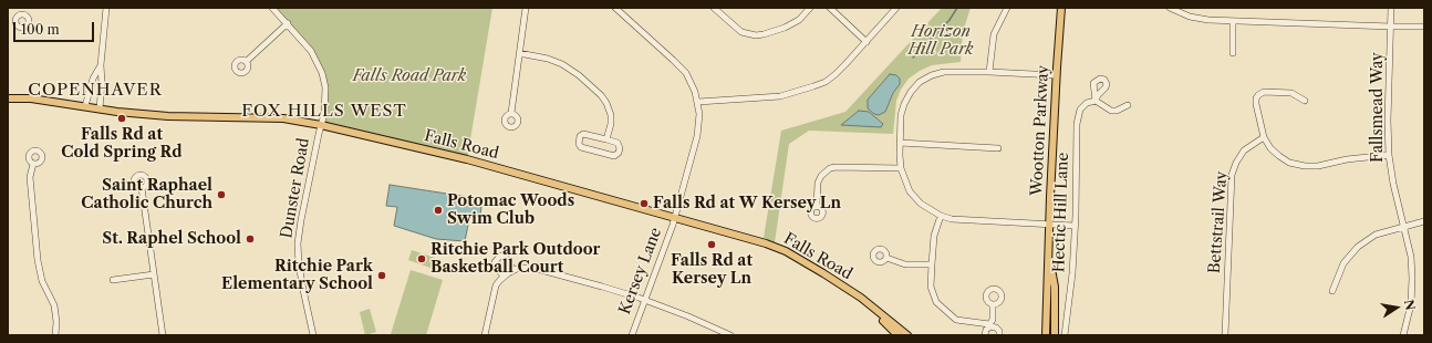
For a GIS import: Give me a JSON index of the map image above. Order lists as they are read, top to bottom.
{
  "streets": {
    "main road": ["Wootton Parkway", "Falls Road"],
    "street": [
      "Fallsmead Way",
      "Dunster Road",
      "Hectic Hill Lane",
      "Bettstrail Way",
      "Kersey Lane"
    ]
  },
  "crossings": [
    ["Falls Road", "Dunster Road"],
    ["Falls Road", "Kersey Lane"]
  ],
  "districts": ["COPENHAVER", "FOX HILLS WEST"],
  "parks": ["Horizon Hill Park", "Falls Road Park"],
  "places": [
    "Falls Rd at Cold Spring Rd",
    "Saint Raphael Catholic Church",
    "Falls Rd at W Kersey Ln",
    "Potomac Woods Swim Club",
    "St. Raphel School",
    "Falls Rd at Kersey Ln",
    "Ritchie Park Outdoor Basketball Court",
    "Ritchie Park Elementary School"
  ],
  "scale_bar": "100 m",
  "north": "right"
}
